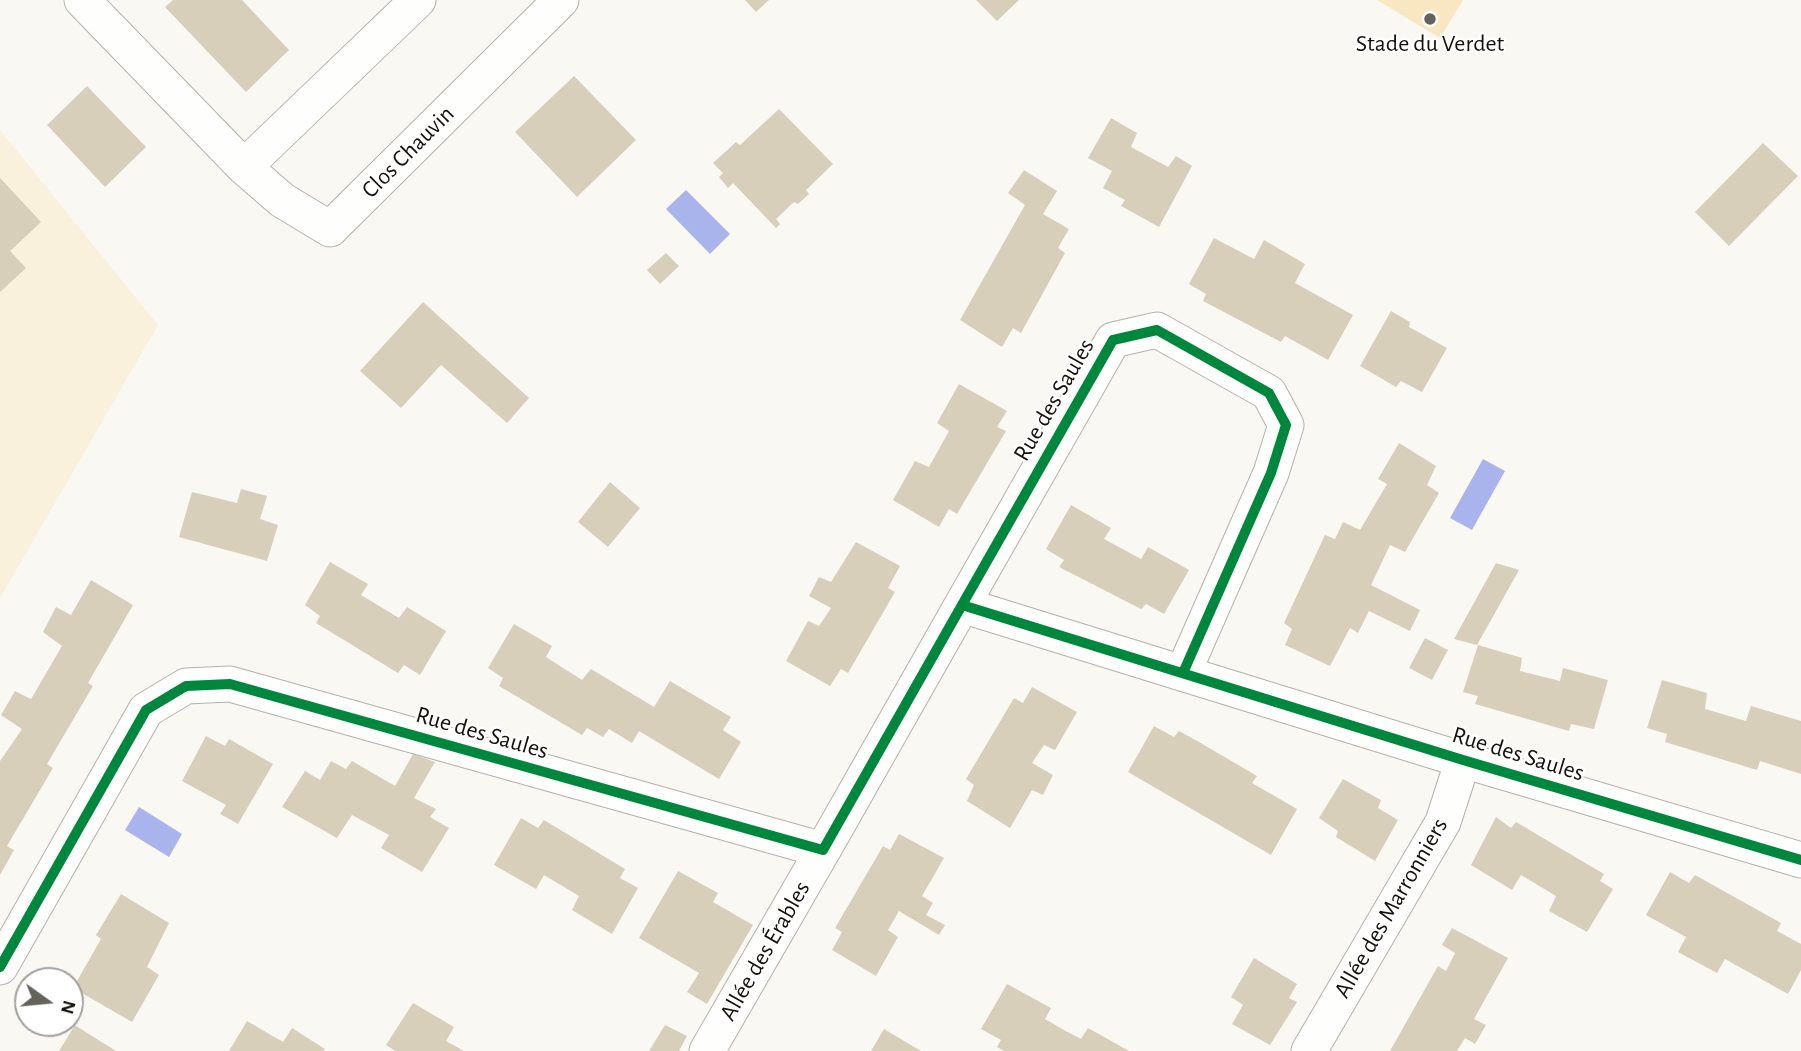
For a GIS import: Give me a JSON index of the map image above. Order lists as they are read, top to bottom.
{
  "streets": {
    "street": [
      "Clos Chauvin",
      "Rue des Saules",
      "Allée des Marronniers",
      "Allée des Érables"
    ]
  },
  "crossings": [
    ["Rue des Saules", "Allée des Marronniers"],
    ["Rue des Saules", "Allée des Érables"]
  ],
  "places": ["Stade du Verdet"],
  "north": "right"
}
